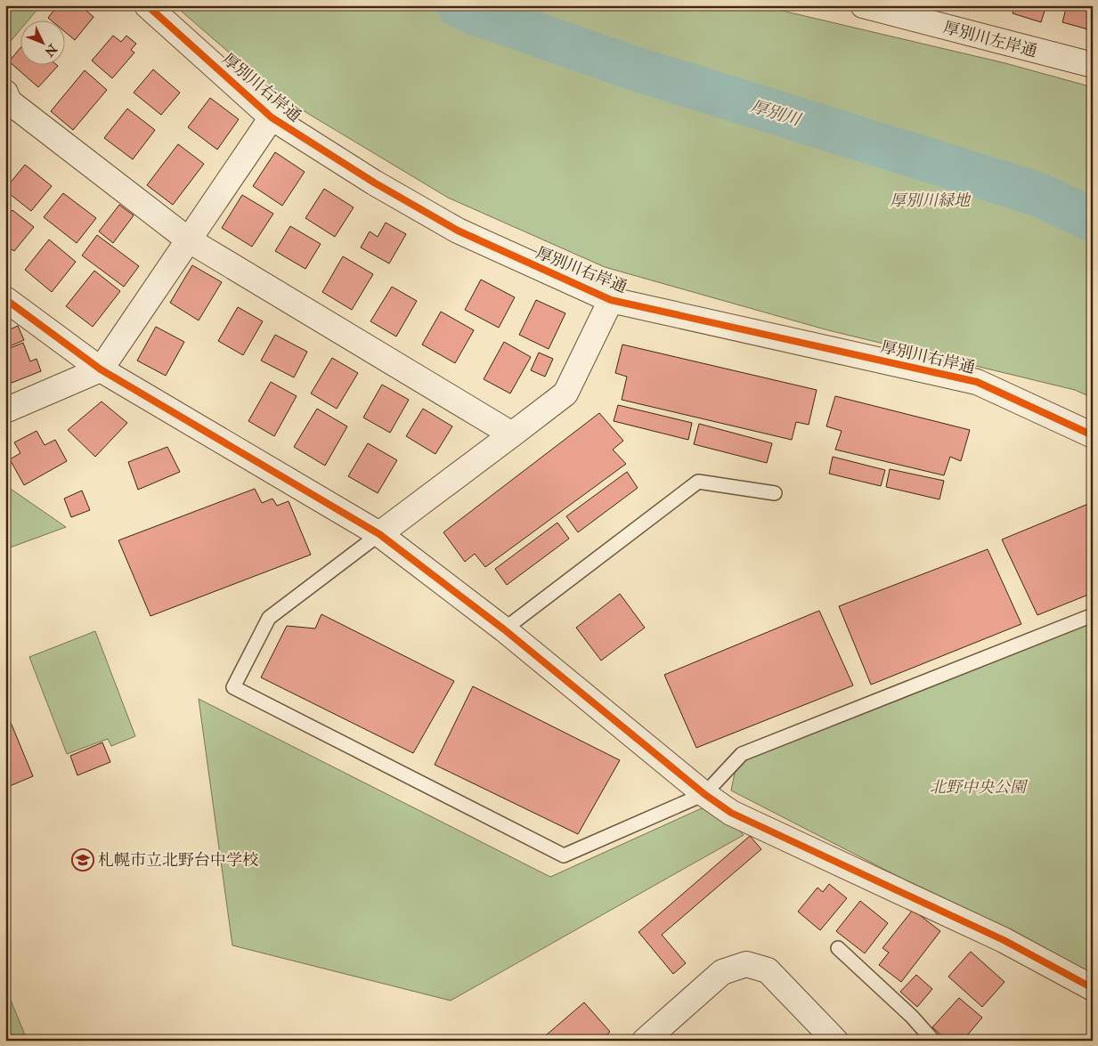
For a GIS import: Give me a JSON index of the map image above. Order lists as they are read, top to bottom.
{
  "streets": {
    "street": ["厚別川左岸通", "厚別川右岸通"]
  },
  "water": ["厚別川"],
  "parks": ["厚別川緑地", "北野中央公園"],
  "places": {
    "school or university": ["札幌市立北野台中学校"]
  },
  "north": "bottom right"
}
